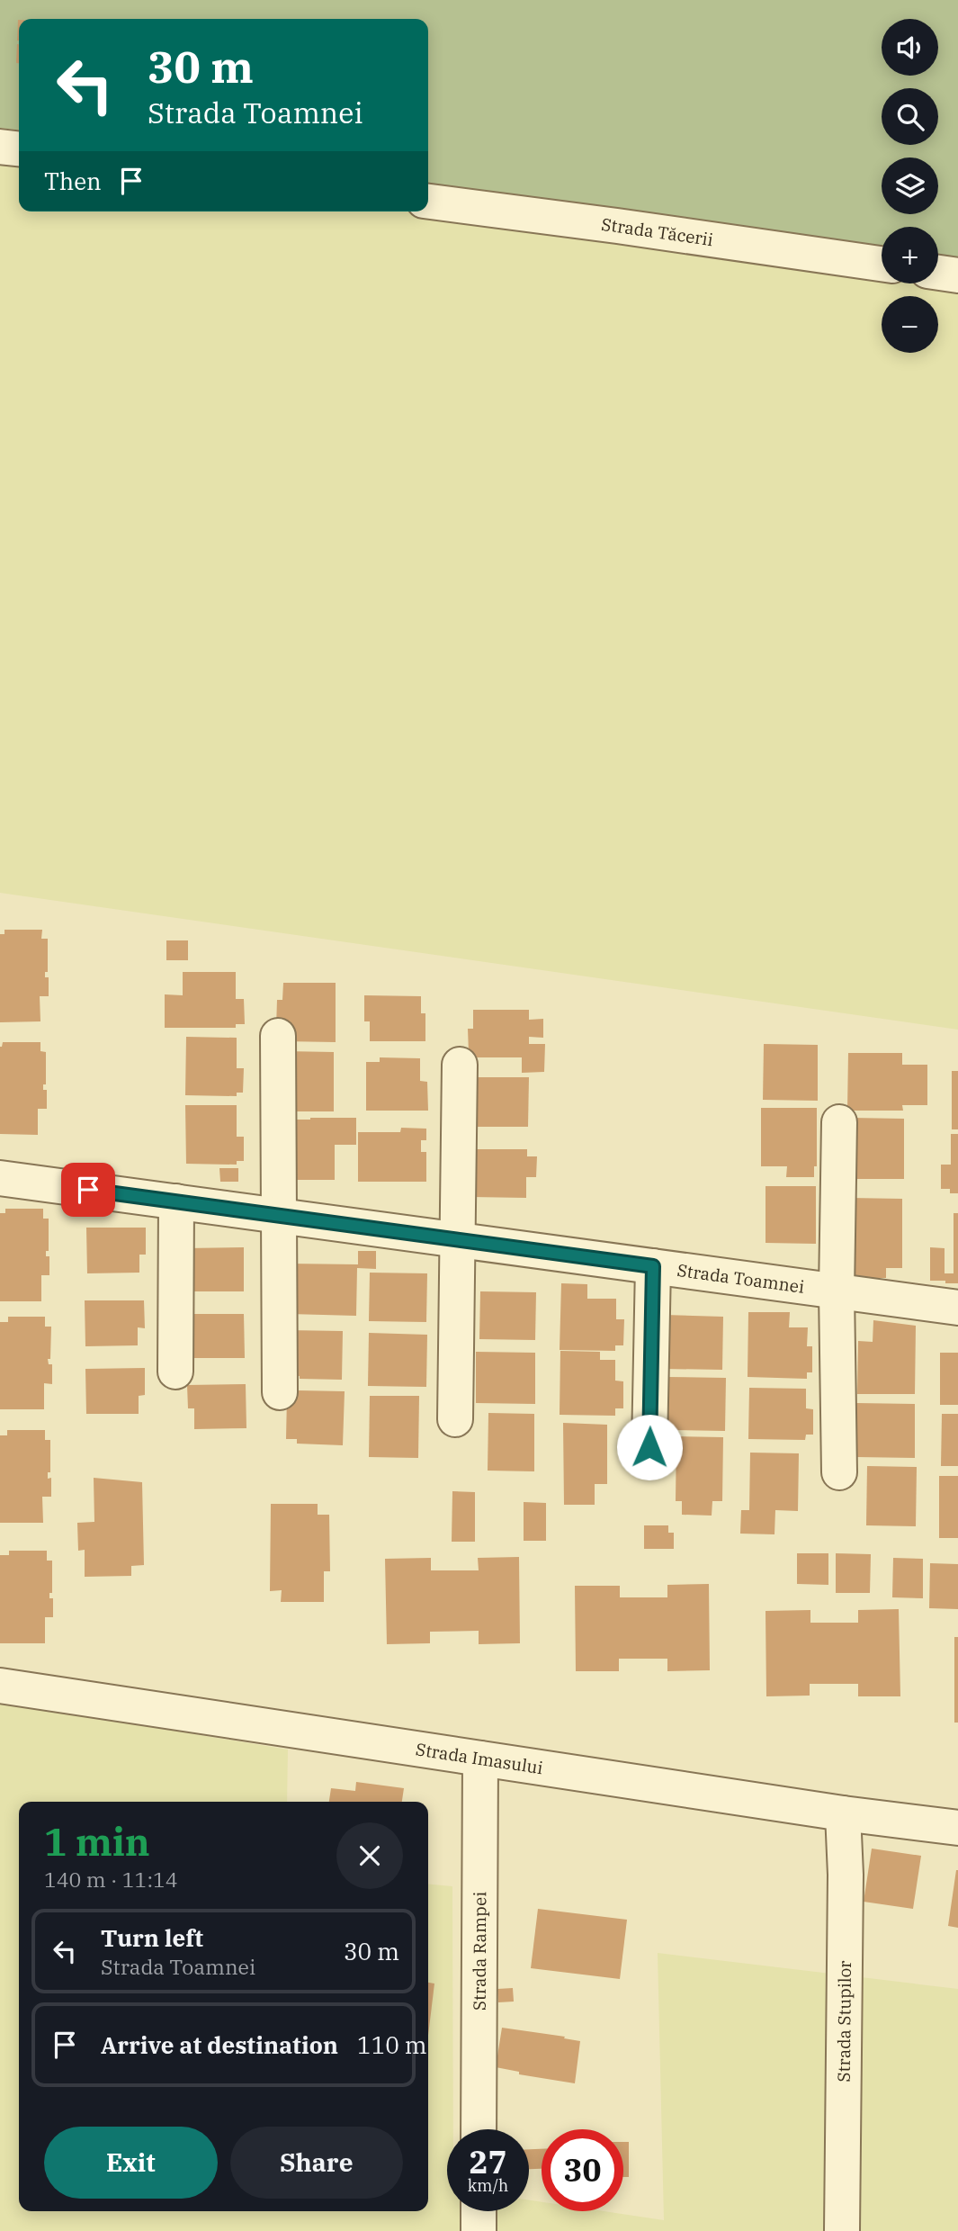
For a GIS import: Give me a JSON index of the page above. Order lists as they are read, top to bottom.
{
  "streets": {
    "street": [
      "Strada Tăcerii",
      "Strada Toamnei",
      "Strada Imasului",
      "Strada Rampei",
      "Strada Stupilor"
    ]
  },
  "crossings": [
    ["Strada Imasului", "Strada Rampei"],
    ["Strada Imasului", "Strada Stupilor"]
  ],
  "page": {
    "map_buttons": ["+", "−"],
    "turn": ["30 m", "Strada Toamnei"],
    "then": "Then",
    "heading": ["1 min", "140 m · 11:14"],
    "list": [
      {
        "name": "Turn left",
        "note": "Strada Toamnei",
        "value": "30 m"
      },
      {
        "name": "Arrive at destination",
        "value": "110 m"
      }
    ],
    "buttons": ["Exit", "Share"],
    "speed": "27 km/h",
    "limit": "30"
  }
}
